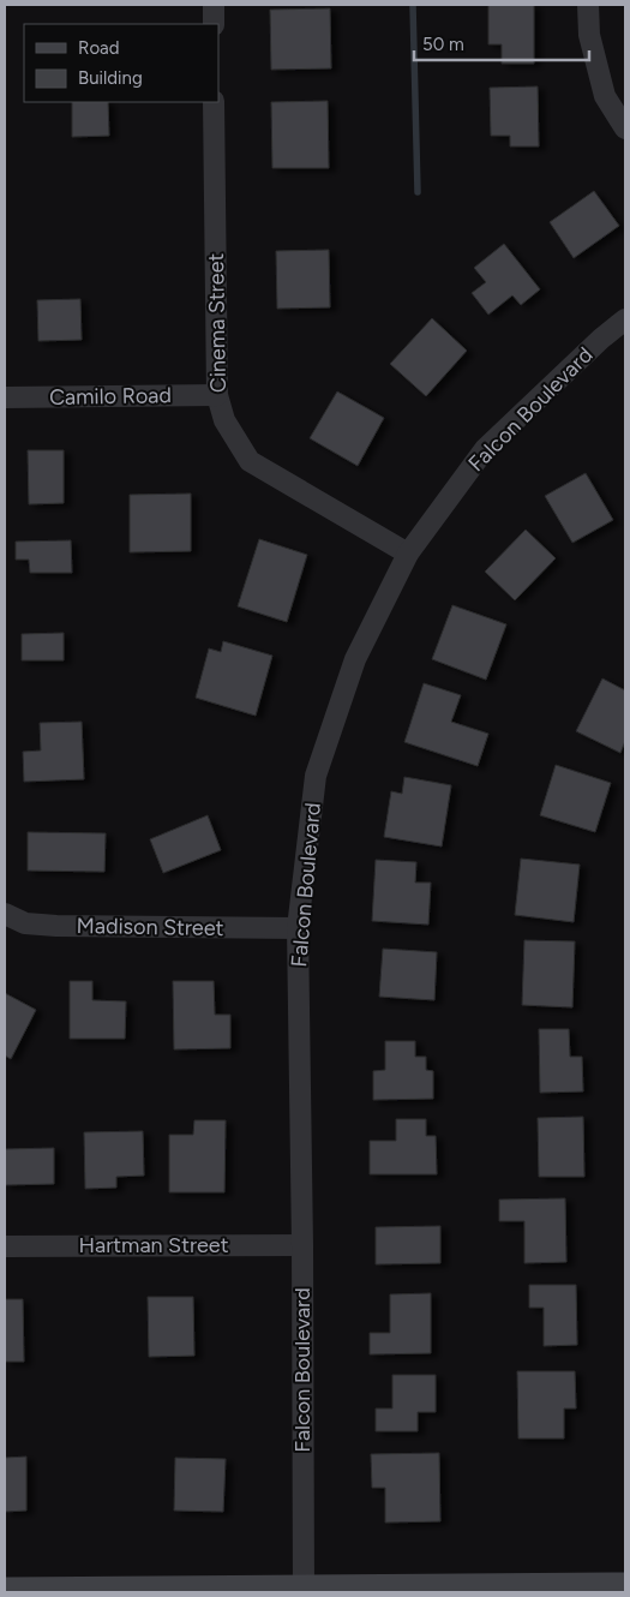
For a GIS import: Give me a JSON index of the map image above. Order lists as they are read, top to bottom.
{
  "streets": {
    "street": [
      "Cinema Street",
      "Camilo Road",
      "Falcon Boulevard",
      "Madison Street",
      "Hartman Street"
    ]
  },
  "crossings": [
    ["Cinema Street", "Camilo Road"],
    ["Cinema Street", "Falcon Boulevard"],
    ["Falcon Boulevard", "Madison Street"],
    ["Falcon Boulevard", "Hartman Street"]
  ],
  "legend": ["Road", "Building"],
  "scale_bar": "50 m"
}
